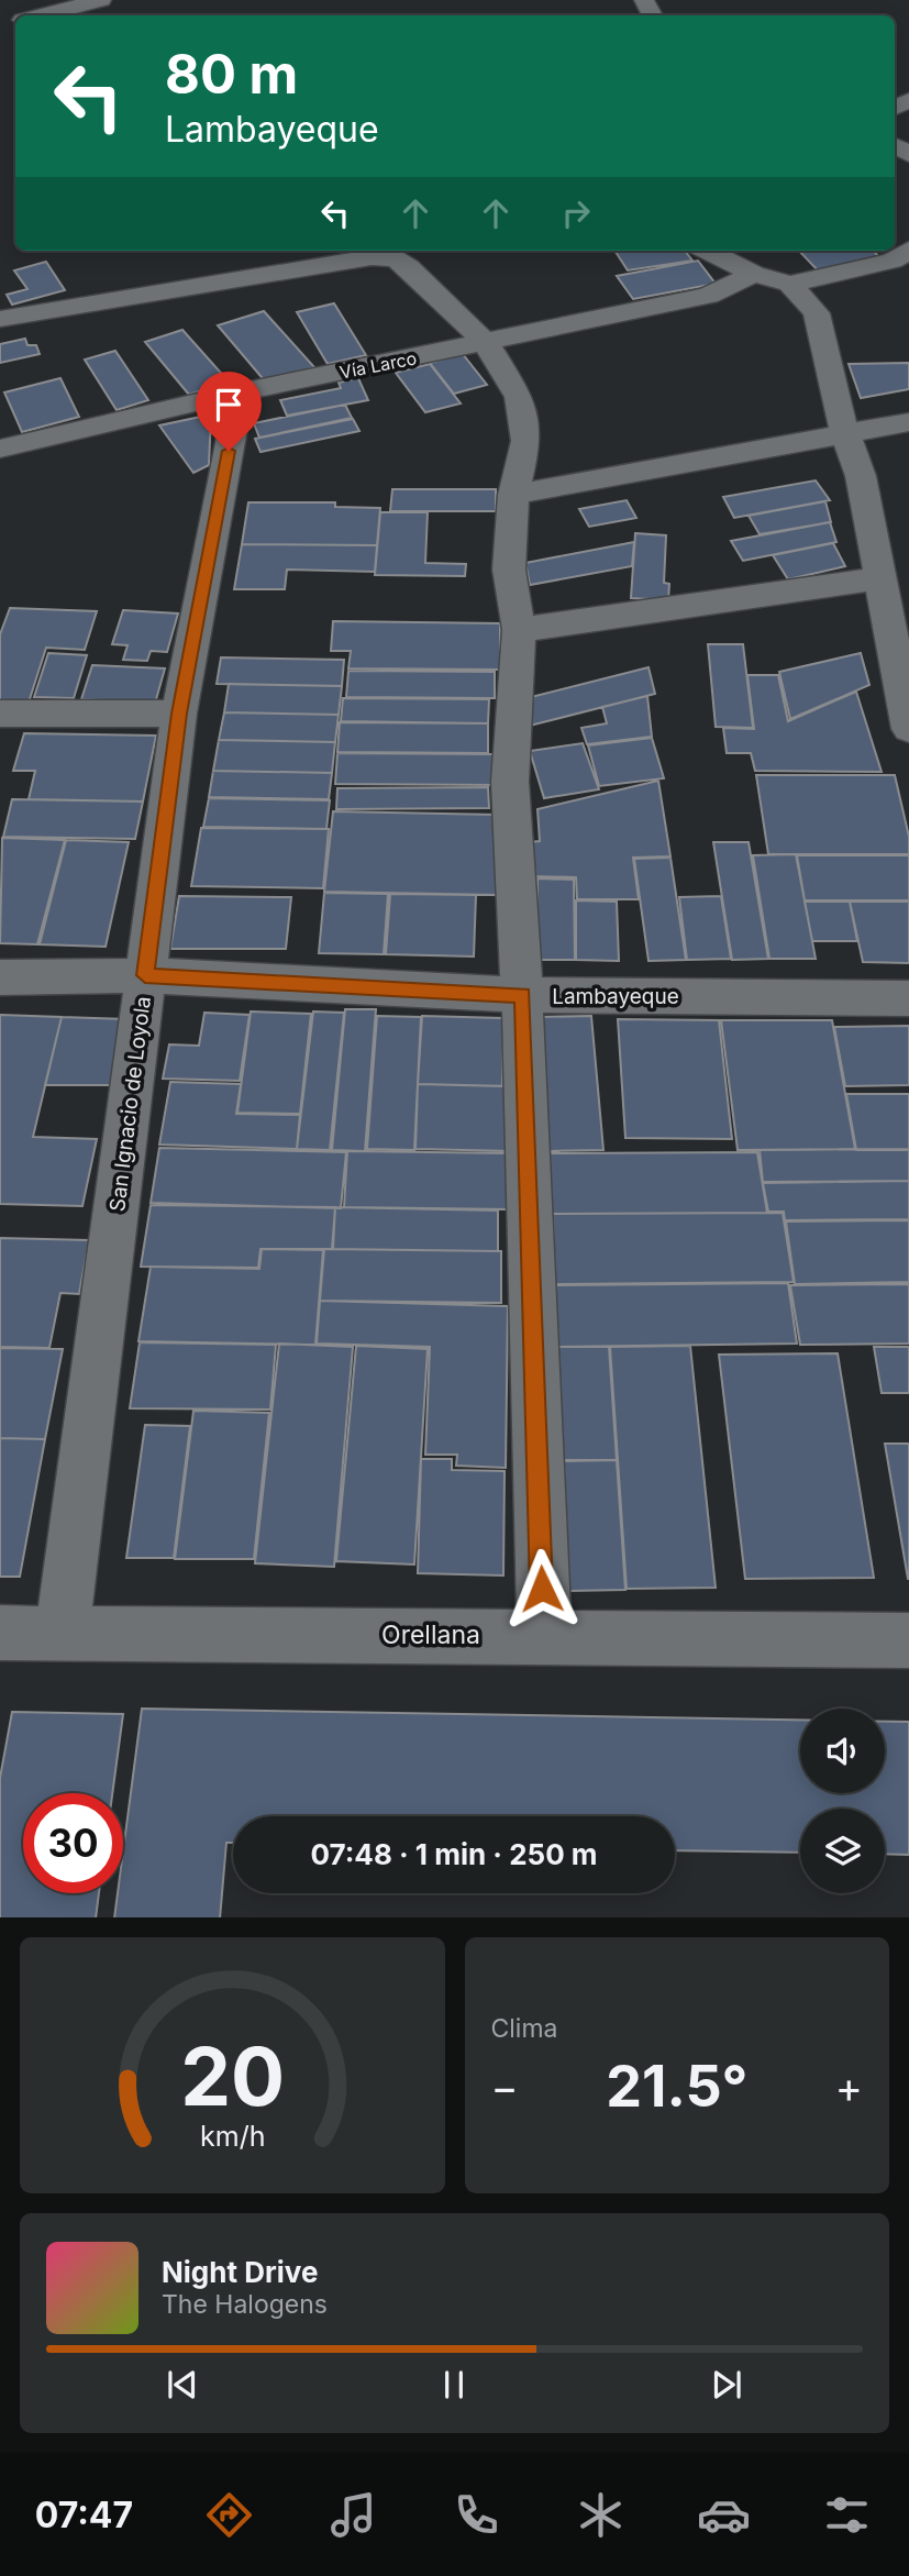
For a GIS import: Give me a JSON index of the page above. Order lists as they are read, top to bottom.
{
  "streets": {
    "street": [
      "Vía Larco",
      "Lambayeque",
      "San Ignacio de Loyola",
      "Orellana"
    ]
  },
  "crossings": [
    ["Vía Larco", "San Ignacio de Loyola"],
    ["Lambayeque", "San Ignacio de Loyola"],
    ["San Ignacio de Loyola", "Orellana"]
  ],
  "page": {
    "turn": ["80 m", "Lambayeque"],
    "limit": "30",
    "trip": "07:48 · 1 min · 250 m",
    "tile": "Clima",
    "heat": ["−", "21.5°", "+"],
    "song": ["Night Drive", "The Halogens"],
    "tabs": "07:47",
    "gauge": ["20", "km/h"]
  }
}
